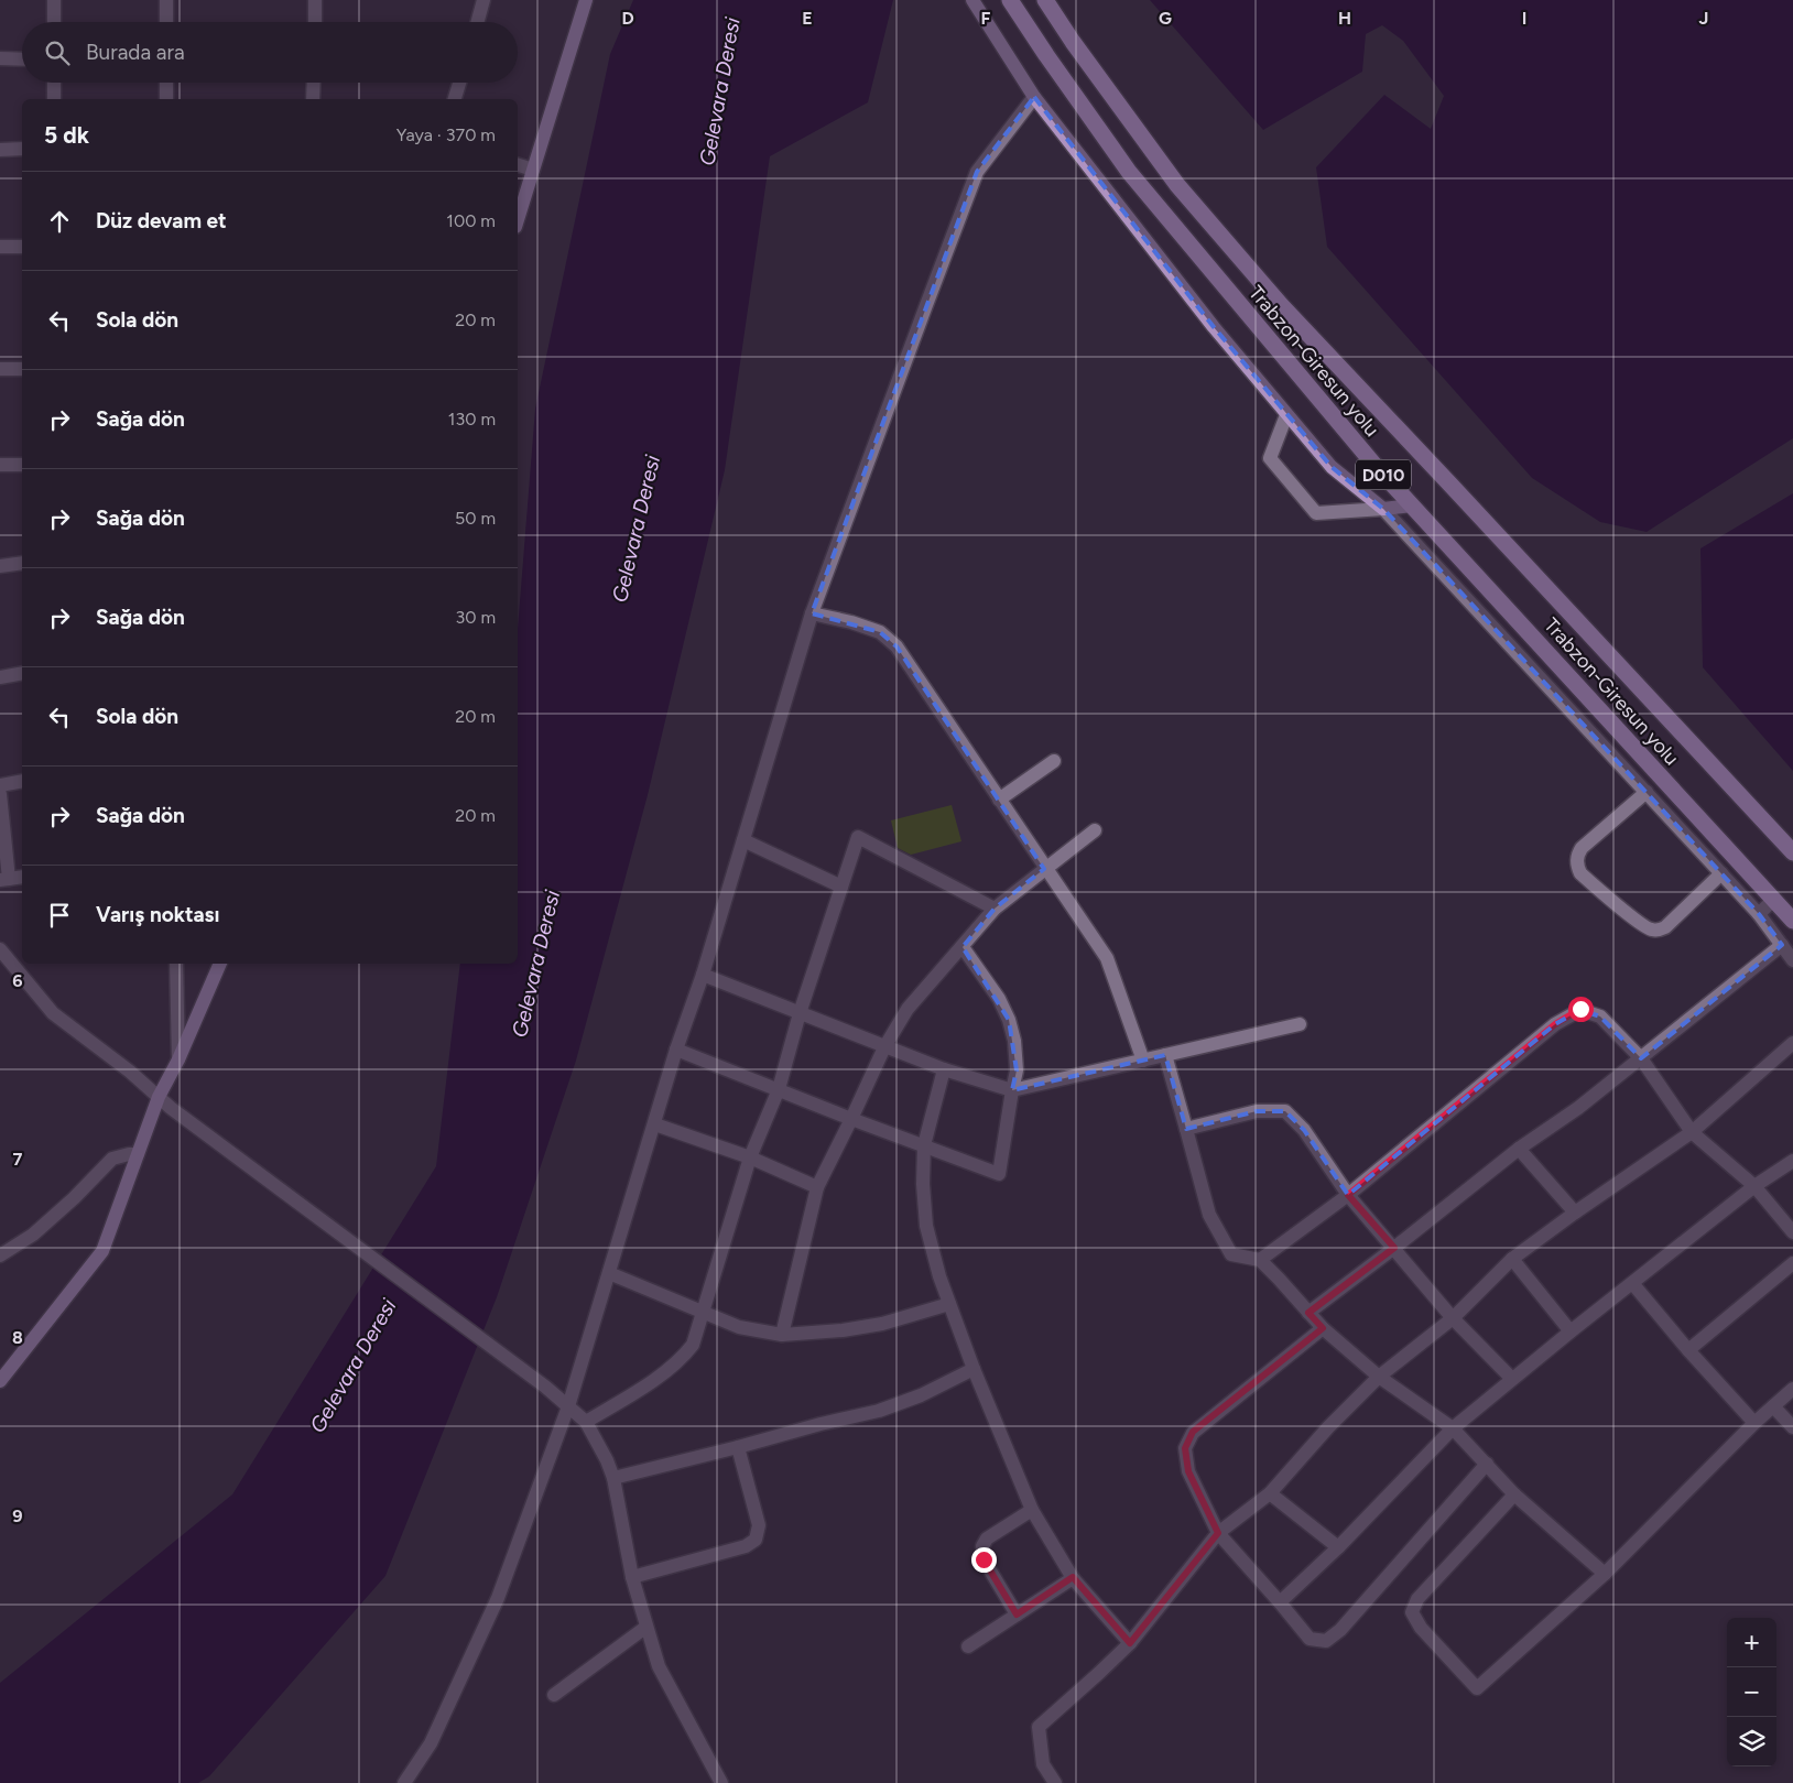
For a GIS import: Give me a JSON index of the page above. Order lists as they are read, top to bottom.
{
  "streets": {
    "highway": ["Trabzon-Giresun yolu", "D010"]
  },
  "water": ["Gelevara Deresi"],
  "page": {
    "search": "Burada ara",
    "heading": ["5 dk", "Yaya · 370 m"],
    "list": [
      ["Düz devam et", "100 m"],
      ["Sola dön", "20 m"],
      ["Sağa dön", "130 m"],
      ["Sağa dön", "50 m"],
      ["Sağa dön", "30 m"],
      ["Sola dön", "20 m"],
      ["Sağa dön", "20 m"],
      "Varış noktası"
    ],
    "map_buttons": ["+", "−"]
  },
  "grid": {
    "columns": [
      "D",
      "E",
      "F",
      "G",
      "H",
      "I",
      "J"
    ],
    "rows": [
      "6",
      "7",
      "8",
      "9"
    ]
  }
}
